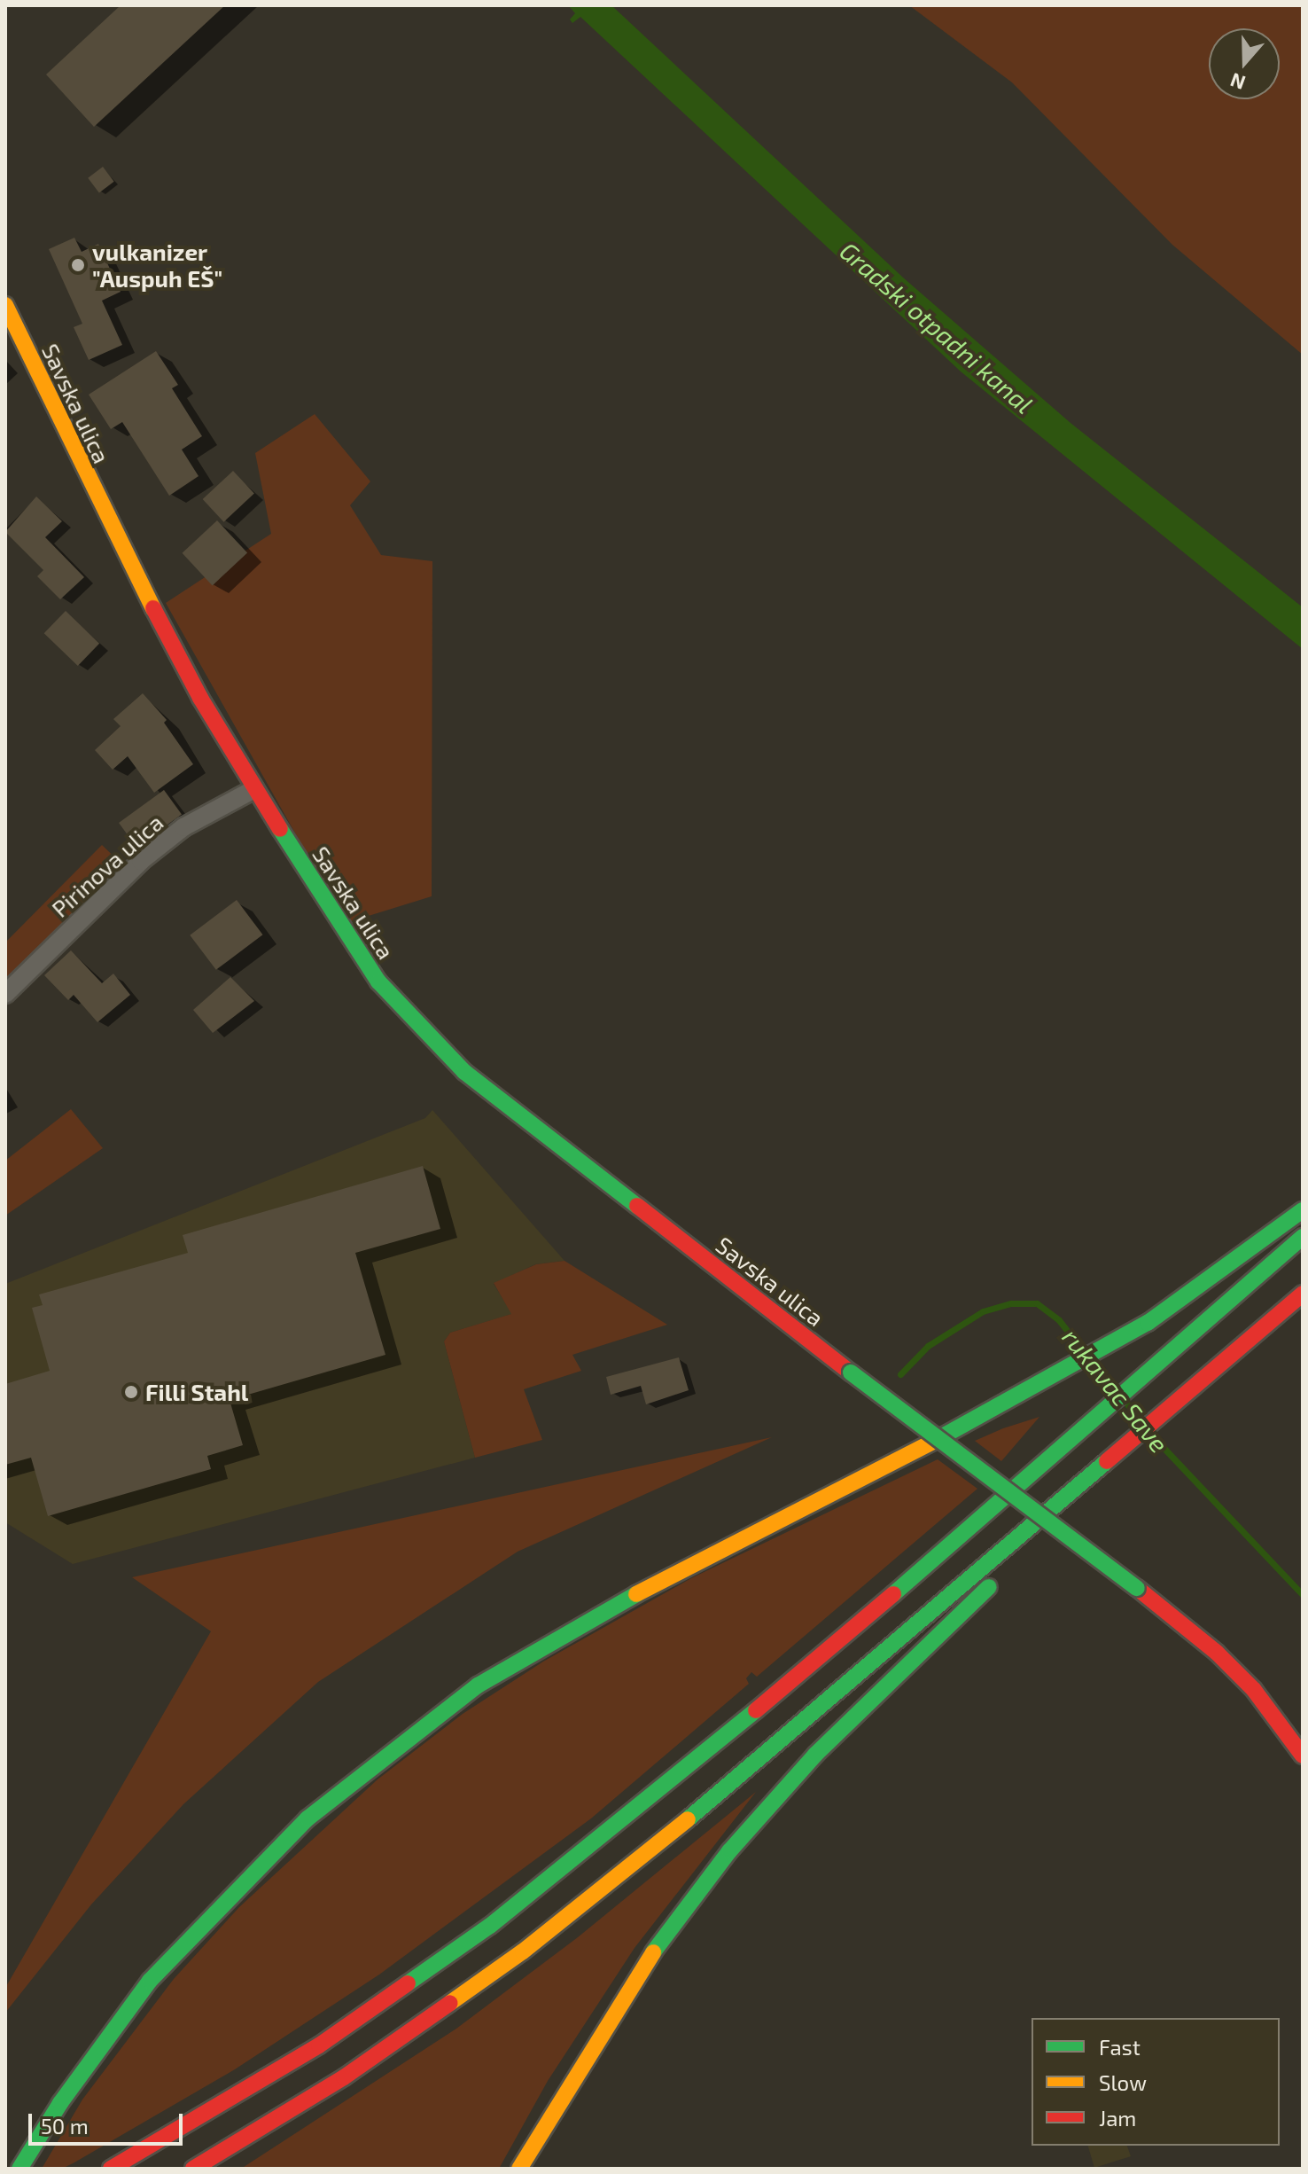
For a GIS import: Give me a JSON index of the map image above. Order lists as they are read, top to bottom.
{
  "streets": {
    "main road": ["Savska ulica"],
    "street": ["Pirinova ulica"]
  },
  "crossings": [
    ["Savska ulica", "Pirinova ulica"]
  ],
  "water": ["Gradski otpadni kanal", "rukavac Save"],
  "places": ["vulkanizer \"Auspuh EŠ\"", "Filli Stahl"],
  "legend": ["Fast", "Slow", "Jam"],
  "scale_bar": "50 m",
  "north": "bottom"
}
